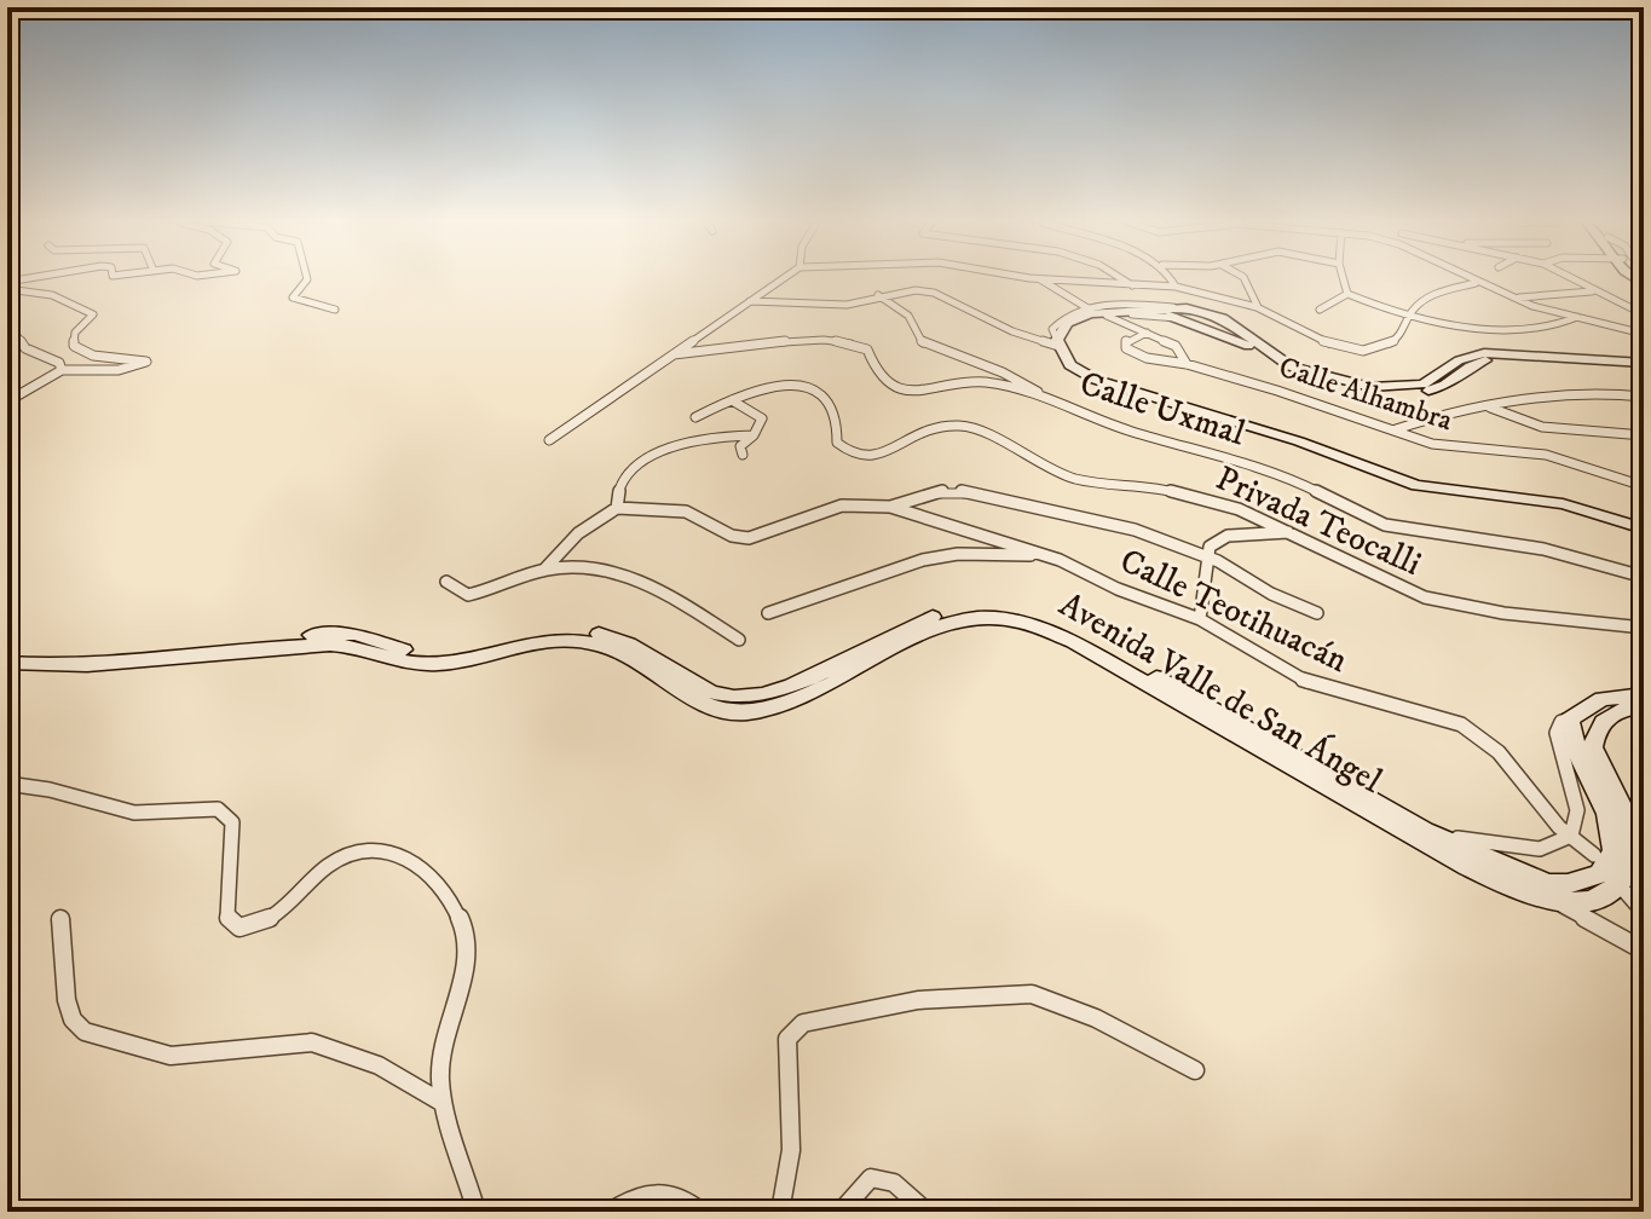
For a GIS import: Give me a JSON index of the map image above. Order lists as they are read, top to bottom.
{
  "streets": {
    "street": [
      "Calle Alhambra",
      "Calle Uxmal",
      "Privada Teocalli",
      "Calle Teotihuacán",
      "Avenida Valle de San Ángel"
    ]
  }
}
